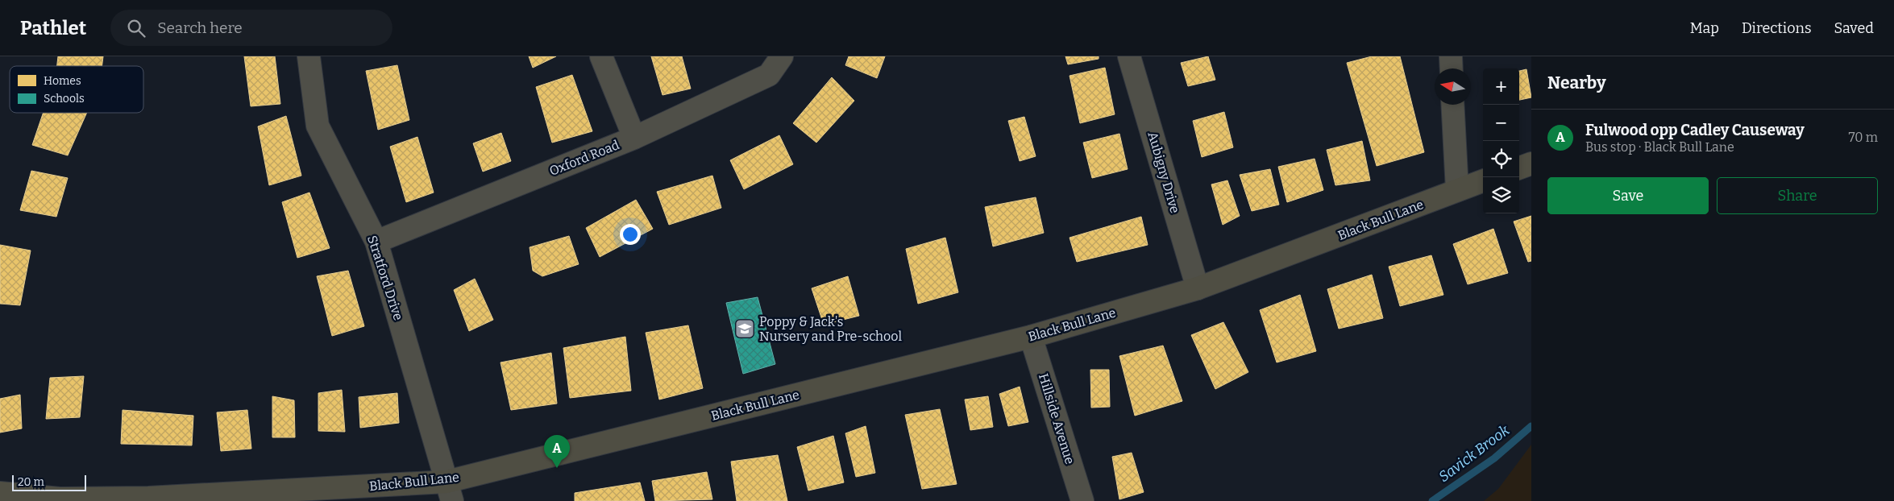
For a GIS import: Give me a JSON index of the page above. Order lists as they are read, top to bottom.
{
  "streets": {
    "street": [
      "Oxford Road",
      "Aubigny Drive",
      "Black Bull Lane",
      "Stratford Drive",
      "Hillside Avenue"
    ]
  },
  "crossings": [
    ["Oxford Road", "Stratford Drive"],
    ["Aubigny Drive", "Black Bull Lane"],
    ["Black Bull Lane", "Stratford Drive"],
    ["Black Bull Lane", "Hillside Avenue"]
  ],
  "water": ["Savick Brook"],
  "places": {
    "school or university": ["Poppy & Jack's Nursery and Pre-school"]
  },
  "legend": ["Homes", "Schools"],
  "scale_bar": "20 m",
  "north": "left",
  "page": {
    "header": "Pathlet",
    "search": "Search here",
    "nav": ["Map", "Directions", "Saved"],
    "heading": "Nearby",
    "map_buttons": ["+", "−"],
    "list": [
      {
        "mark": "A",
        "name": "Fulwood opp Cadley Causeway",
        "note": "Bus stop · Black Bull Lane",
        "value": "70 m"
      }
    ],
    "buttons": ["Save", "Share"],
    "pins": "A",
    "scale": "20 m"
  }
}
